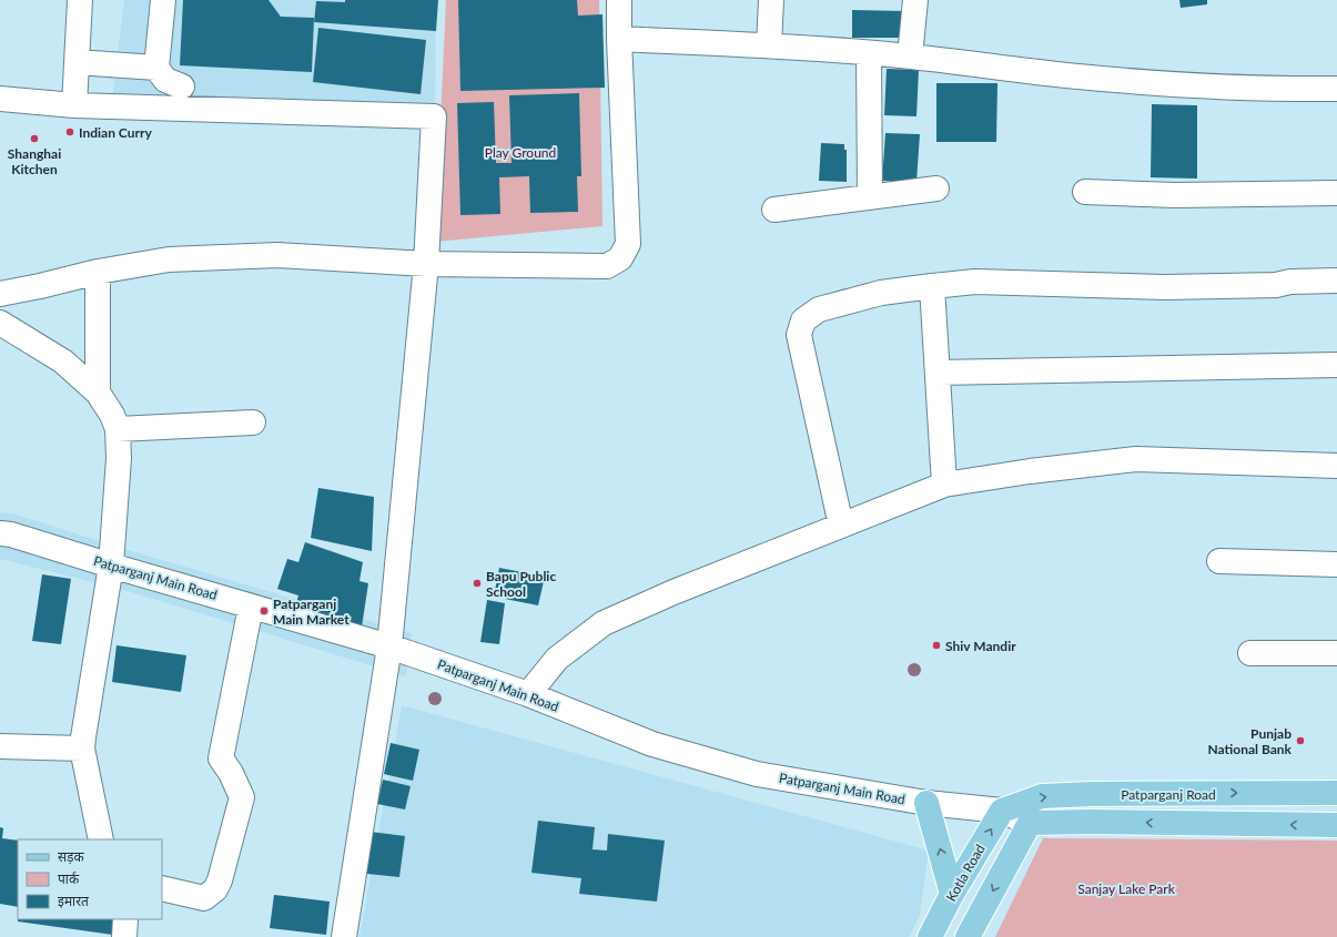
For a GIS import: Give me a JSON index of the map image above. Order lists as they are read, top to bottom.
{
  "streets": {
    "main road": ["Patparganj Road", "Kotla Road"],
    "street": ["Patparganj Main Road"]
  },
  "crossings": [
    ["Patparganj Main Road", "Patparganj Road"],
    ["Patparganj Main Road", "Kotla Road"],
    ["Patparganj Road", "Kotla Road"]
  ],
  "parks": ["Play Ground", "Sanjay Lake Park"],
  "places": [
    "Indian Curry",
    "Shanghai Kitchen",
    "Bapu Public School",
    "Patparganj Main Market",
    "Shiv Mandir",
    "Punjab National Bank"
  ],
  "legend": ["सड़क", "पार्क", "इमारत"]
}
